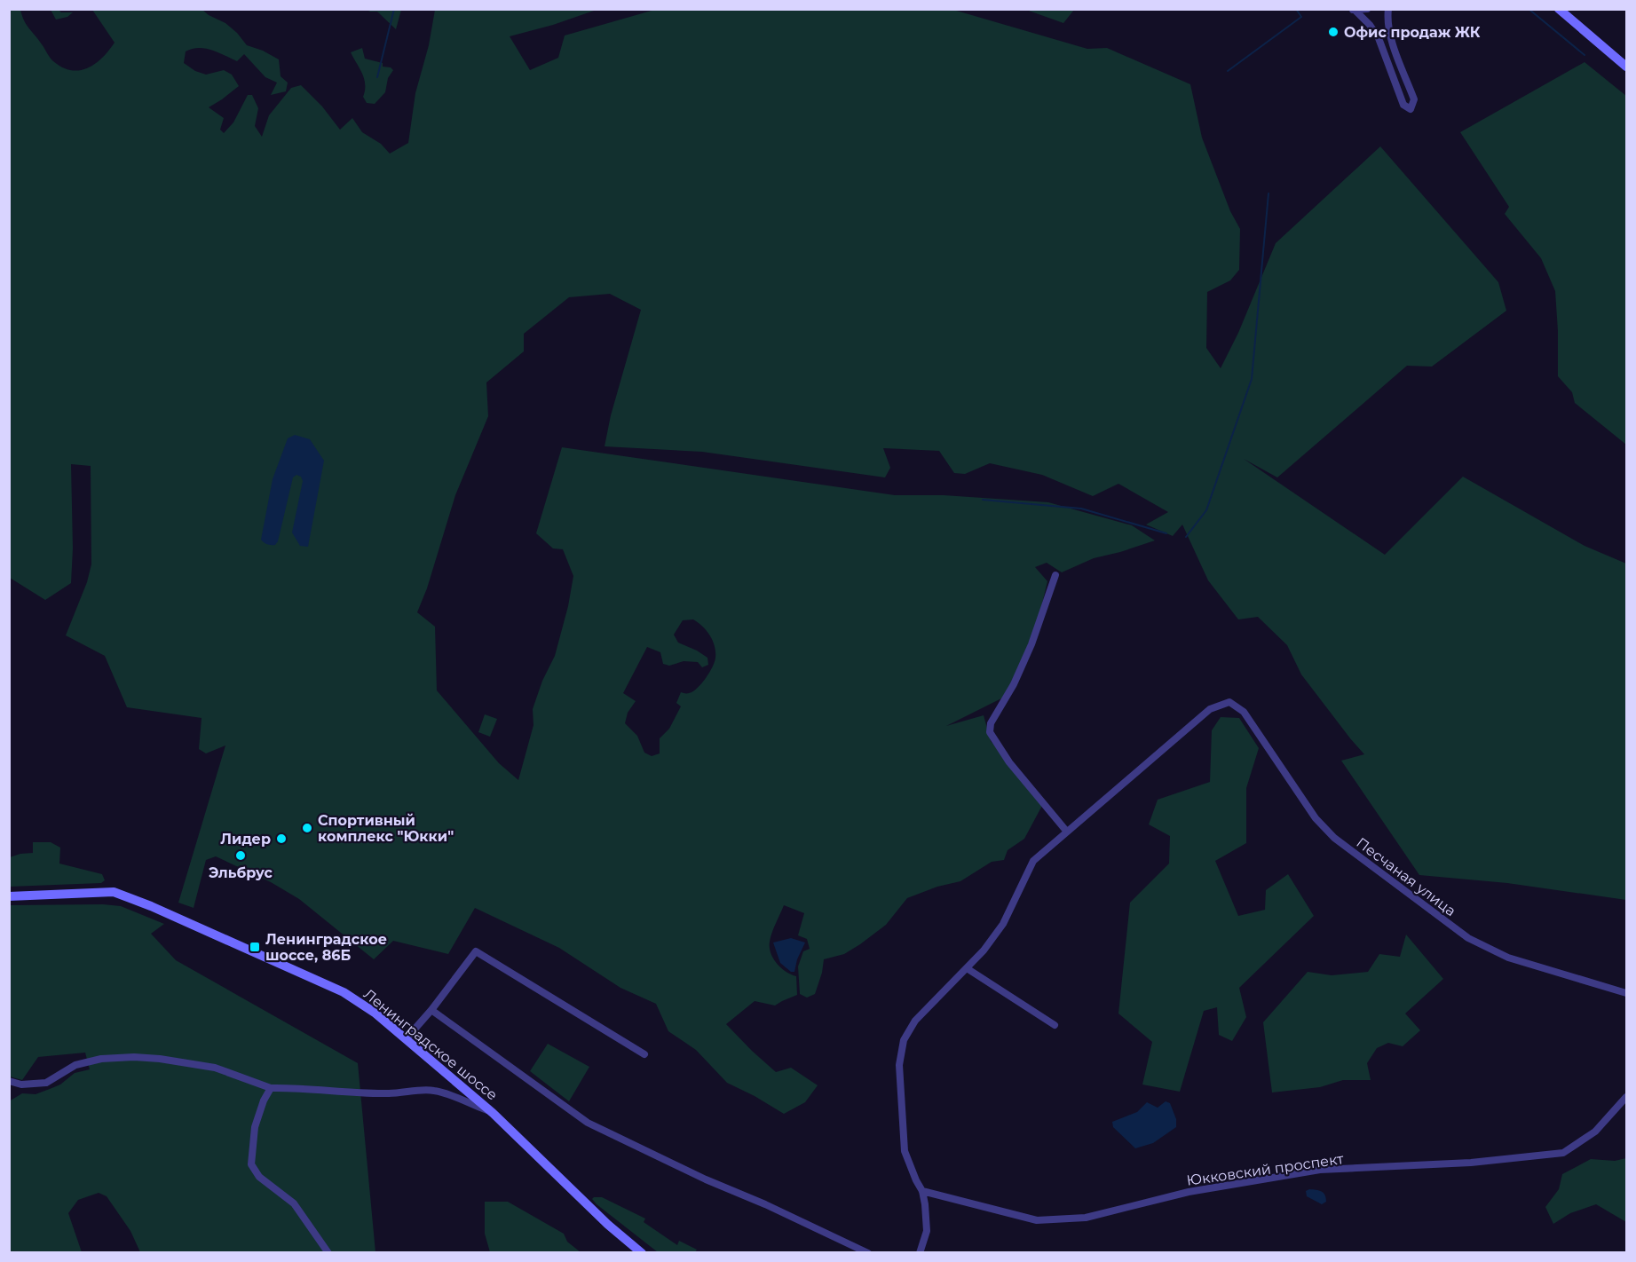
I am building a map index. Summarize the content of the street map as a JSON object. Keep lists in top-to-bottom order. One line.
{"streets":{"main road":["Ленинградское шоссе"],"street":["Песчаная улица","Юкковский проспект"]},"places":{"other":["Офис продаж ЖК","Спортивный комплекс \"Юкки\"","Лидер","Эльбрус"],"transit":["Ленинградское шоссе, 86Б"]}}
